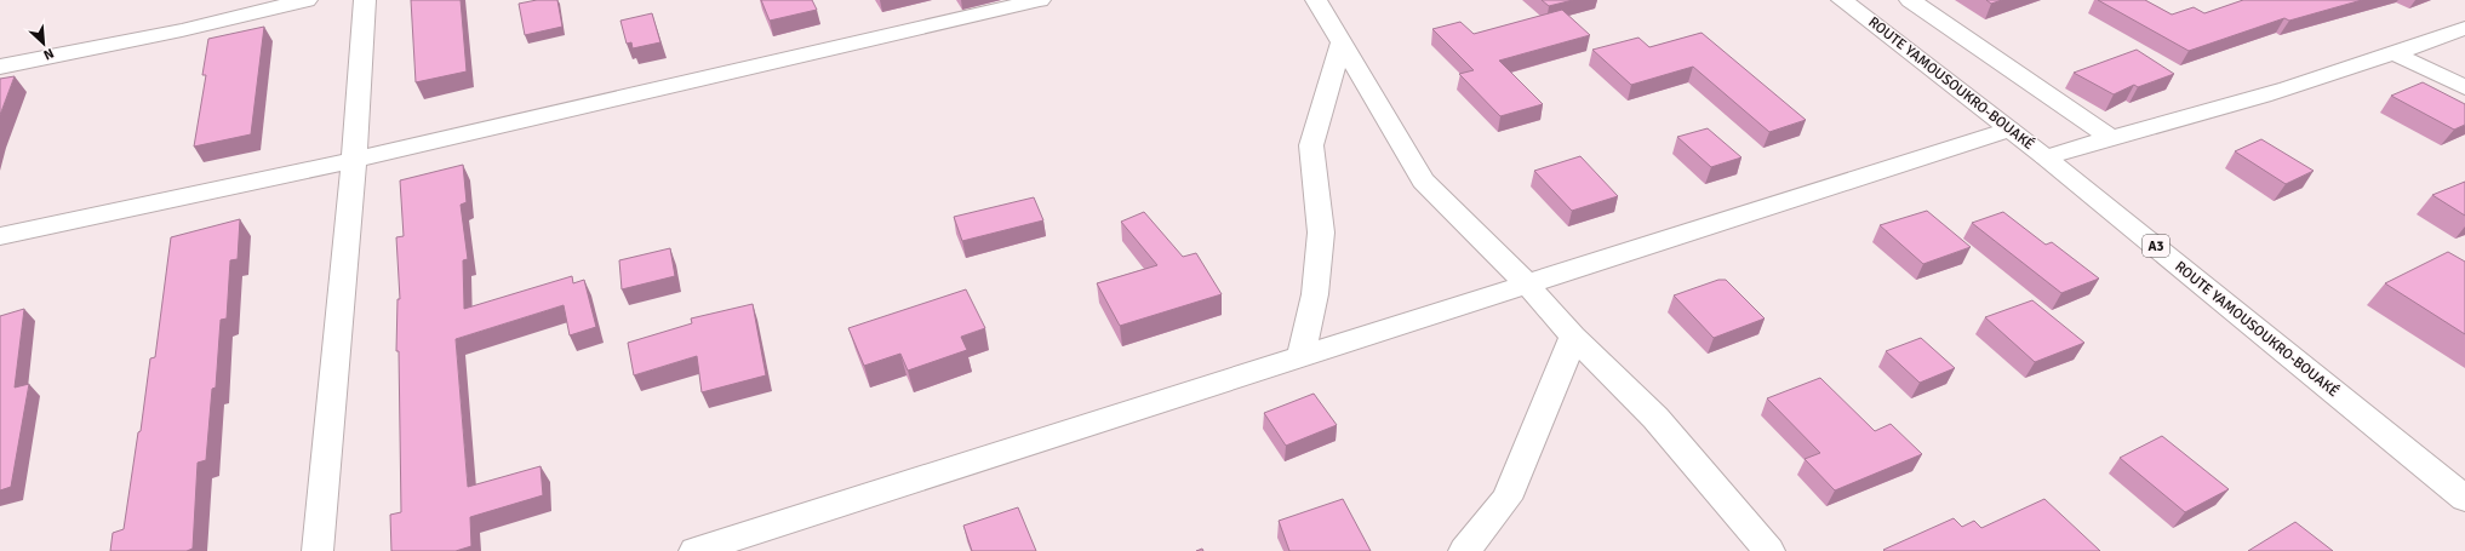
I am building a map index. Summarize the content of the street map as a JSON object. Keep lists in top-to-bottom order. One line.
{"streets":{"street":["ROUTE YAMOUSOUKRO-BOUAKÉ","A3"]},"north":"bottom right"}
